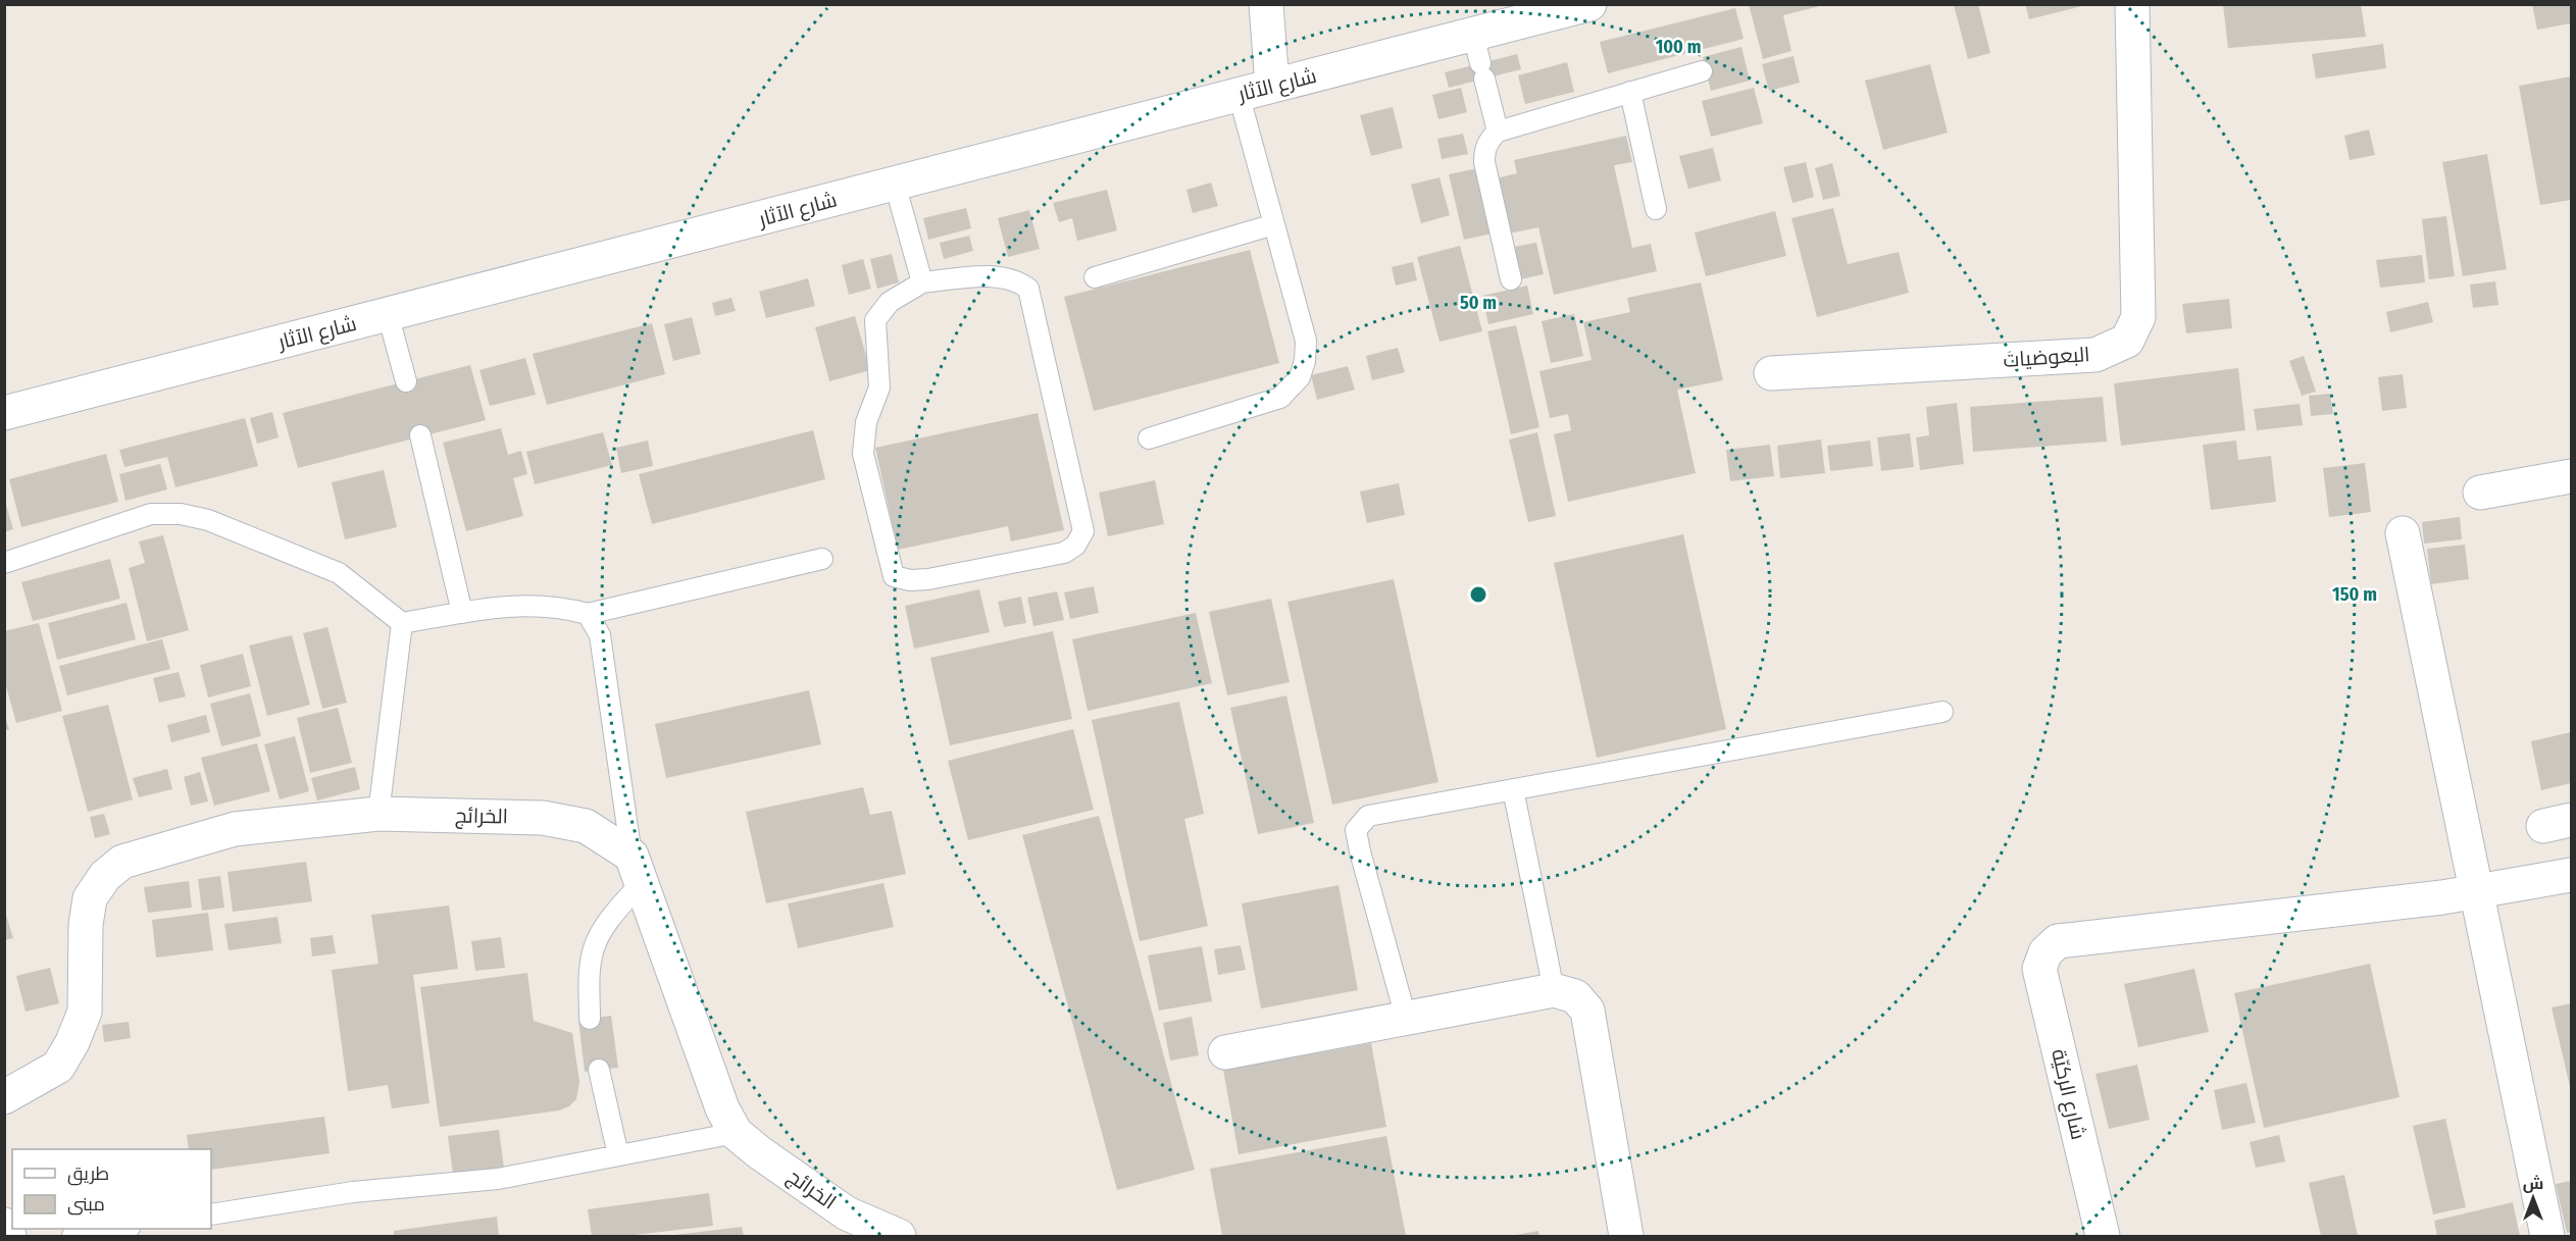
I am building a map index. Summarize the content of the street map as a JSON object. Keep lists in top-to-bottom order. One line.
{"streets":{"street":["شارع الآثار","البعوضيات","الخرائج","شارع الركيّة"]},"legend":["طريق","مبنى"],"north":"top","rings":["100 m","50 m","150 m"]}
